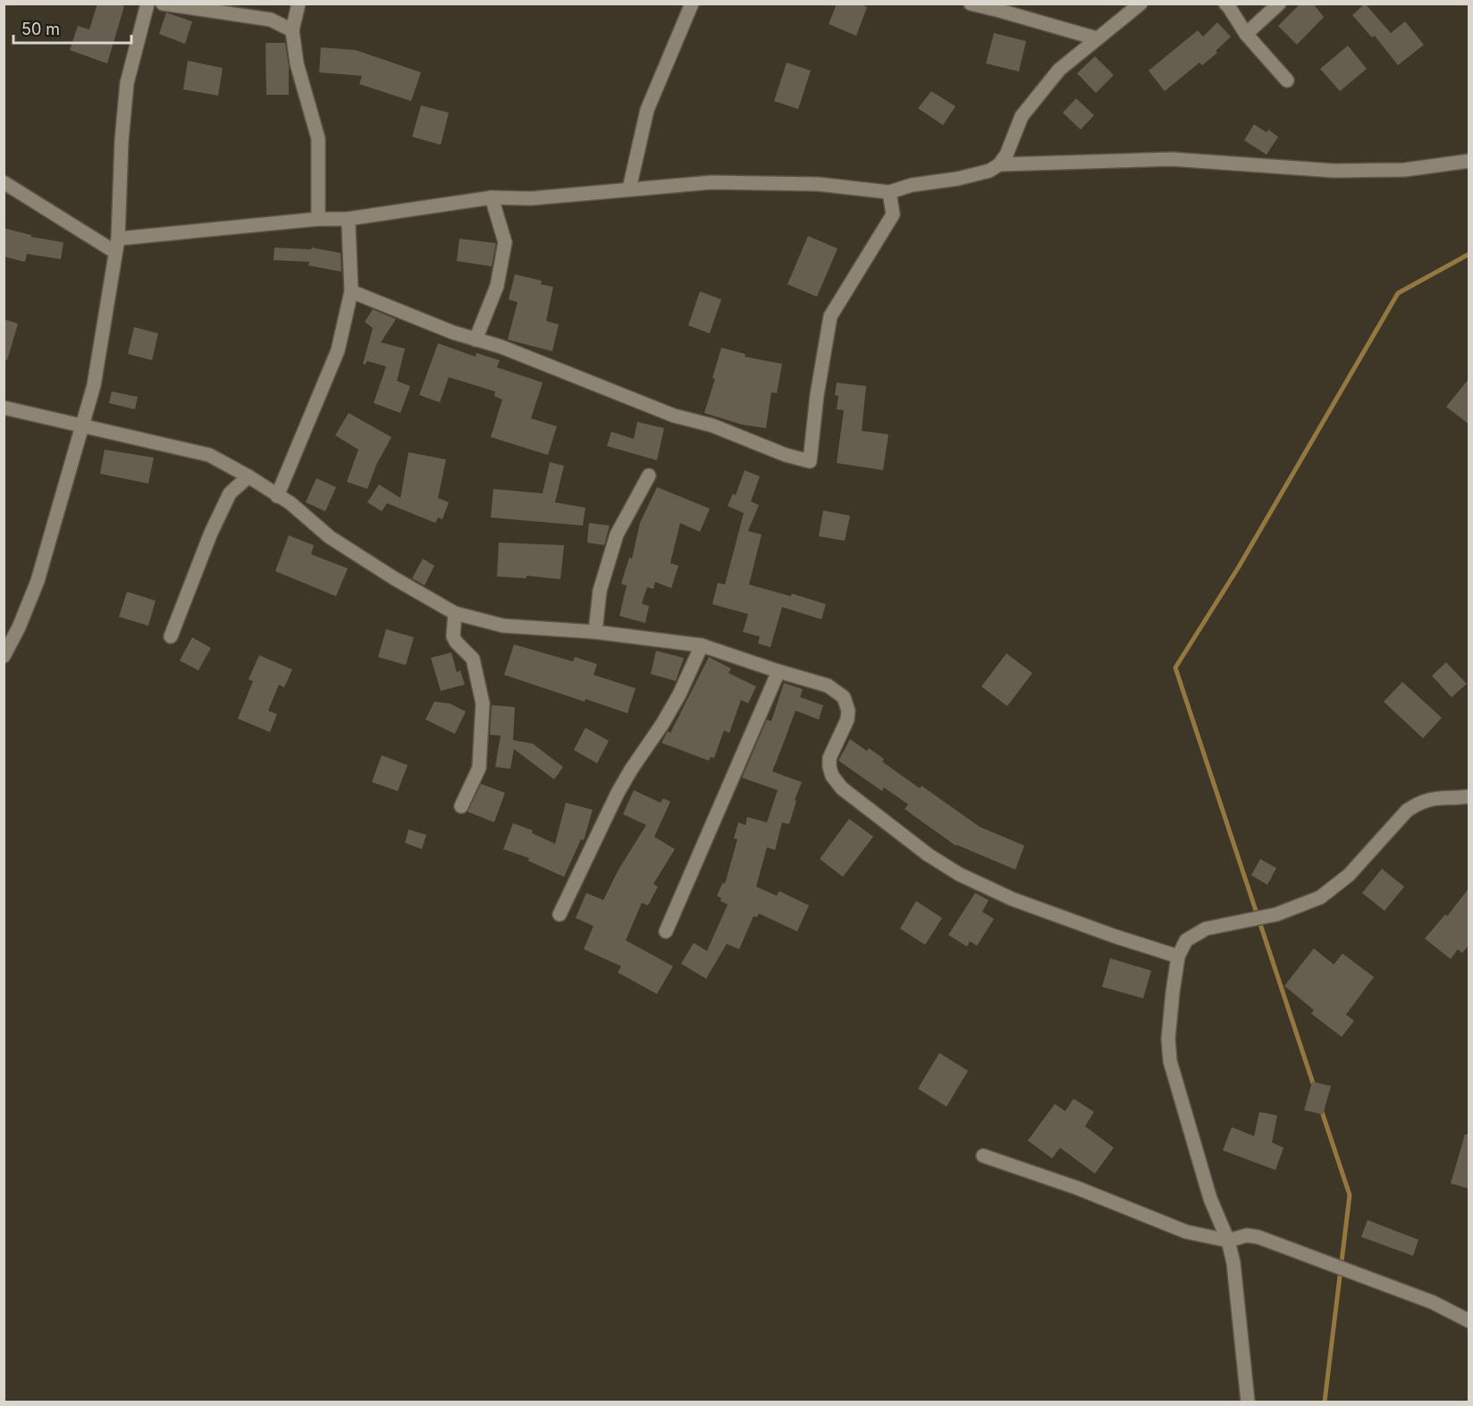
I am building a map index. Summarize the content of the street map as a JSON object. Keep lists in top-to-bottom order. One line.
{"scale_bar":"50 m"}
